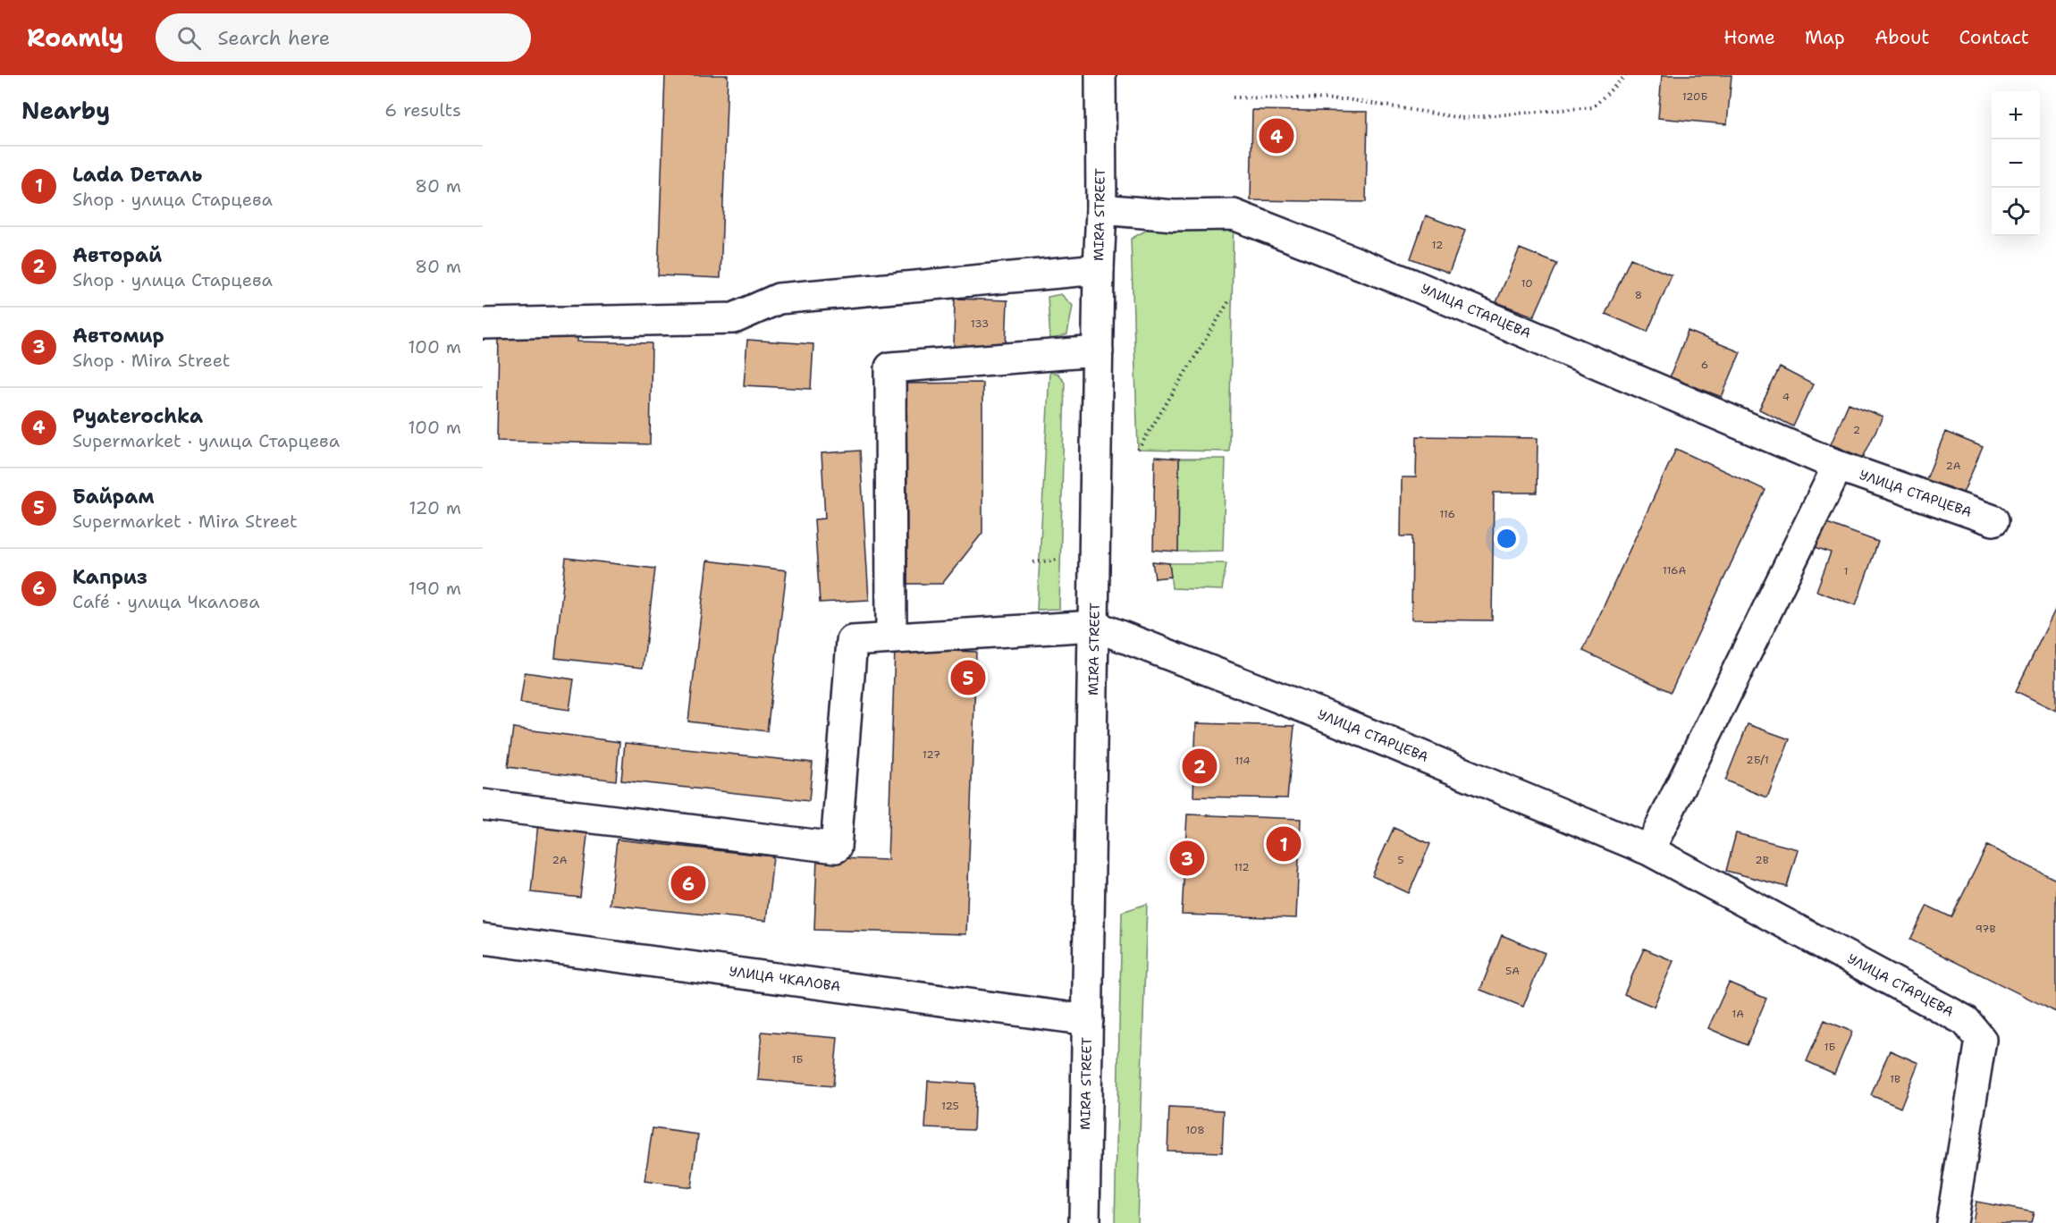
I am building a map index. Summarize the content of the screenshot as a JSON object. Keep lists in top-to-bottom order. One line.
{"streets":{"street":["MIRA STREET","УЛИЦА СТАРЦЕВА","УЛИЦА ЧКАЛОВА"]},"crossings":[["MIRA STREET","УЛИЦА СТАРЦЕВА"],["MIRA STREET","УЛИЦА ЧКАЛОВА"]],"house_numbers":["120Б","12","10","8","133","6","4","2","2А","116","116А","1","127","2Б/1","114","2А","5","2В","112","97В","5А","1А","1Б","1Б","1В","125","108"],"page":{"header":"Roamly","search":"Search here","nav":["Home","Map","About","Contact"],"heading":["Nearby","6 results"],"map_buttons":["+","−"],"pins":["4","5","2","1","3","6"],"list":[{"mark":"1","name":"Lada Dеталь","note":"Shop · улица Старцева","value":"80 m"},{"mark":"2","name":"Авторай","note":"Shop · улица Старцева","value":"80 m"},{"mark":"3","name":"Автомир","note":"Shop · Mira Street","value":"100 m"},{"mark":"4","name":"Pyaterochka","note":"Supermarket · улица Старцева","value":"100 m"},{"mark":"5","name":"Байрам","note":"Supermarket · Mira Street","value":"120 m"},{"mark":"6","name":"Каприз","note":"Café · улица Чкалова","value":"190 m"}]}}
